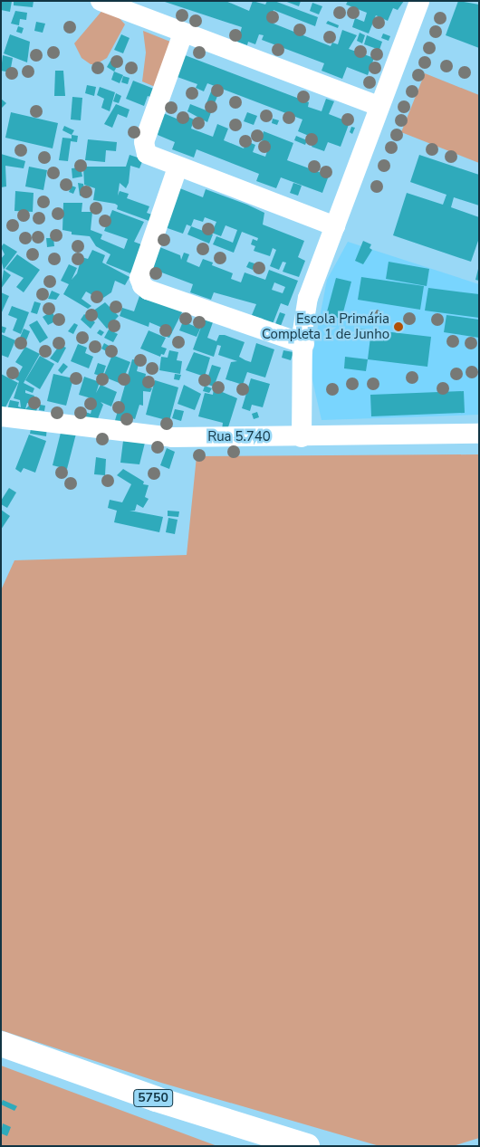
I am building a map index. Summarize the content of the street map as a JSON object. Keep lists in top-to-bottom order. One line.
{"streets":{"main road":["5750"],"street":["Rua 5.740"]},"places":["Escola Primária Completa 1 de Junho"]}
